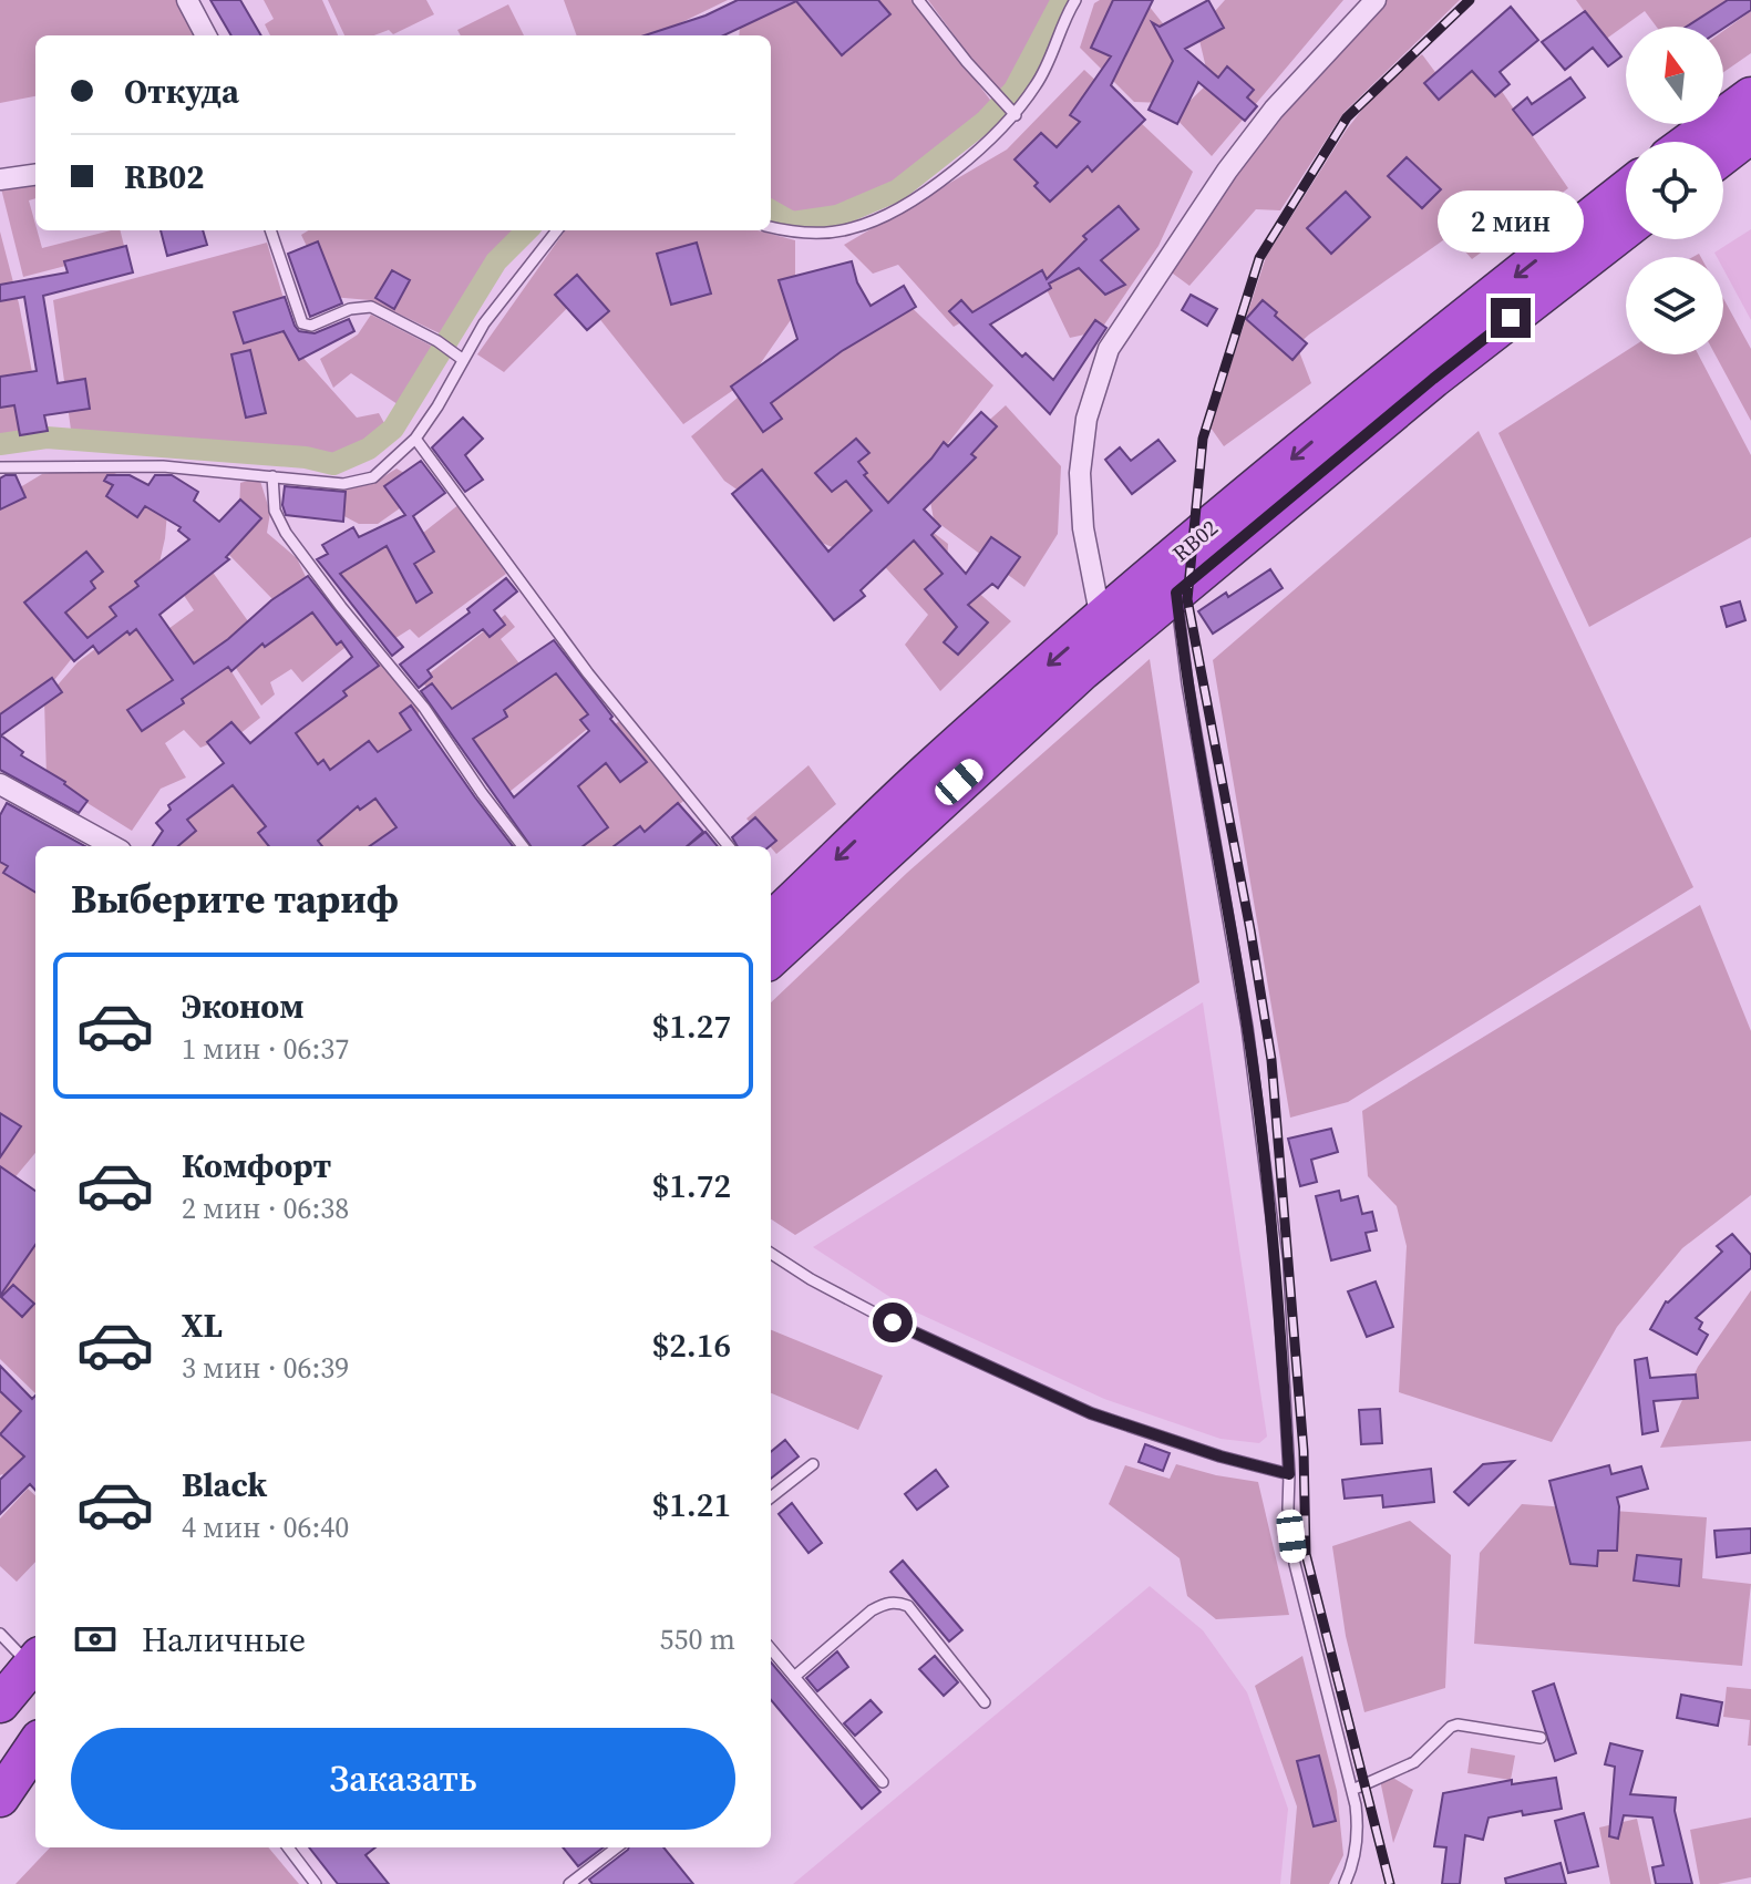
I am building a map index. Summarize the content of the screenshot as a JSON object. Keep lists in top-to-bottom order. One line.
{"streets":{"highway":["RB02"]},"north":"top","page":{"banner":["Откуда","RB02"],"bubble":"2 мин","heading":"Выберите тариф","list":[{"name":"Эконом","note":"1 мин · 06:37","value":"$1.27"},{"name":"Комфорт","note":"2 мин · 06:38","value":"$1.72"},{"name":"XL","note":"3 мин · 06:39","value":"$2.16"},{"name":"Black","note":"4 мин · 06:40","value":"$1.21"}],"pay":["Наличные","550 m"],"buttons":"Заказать"}}
